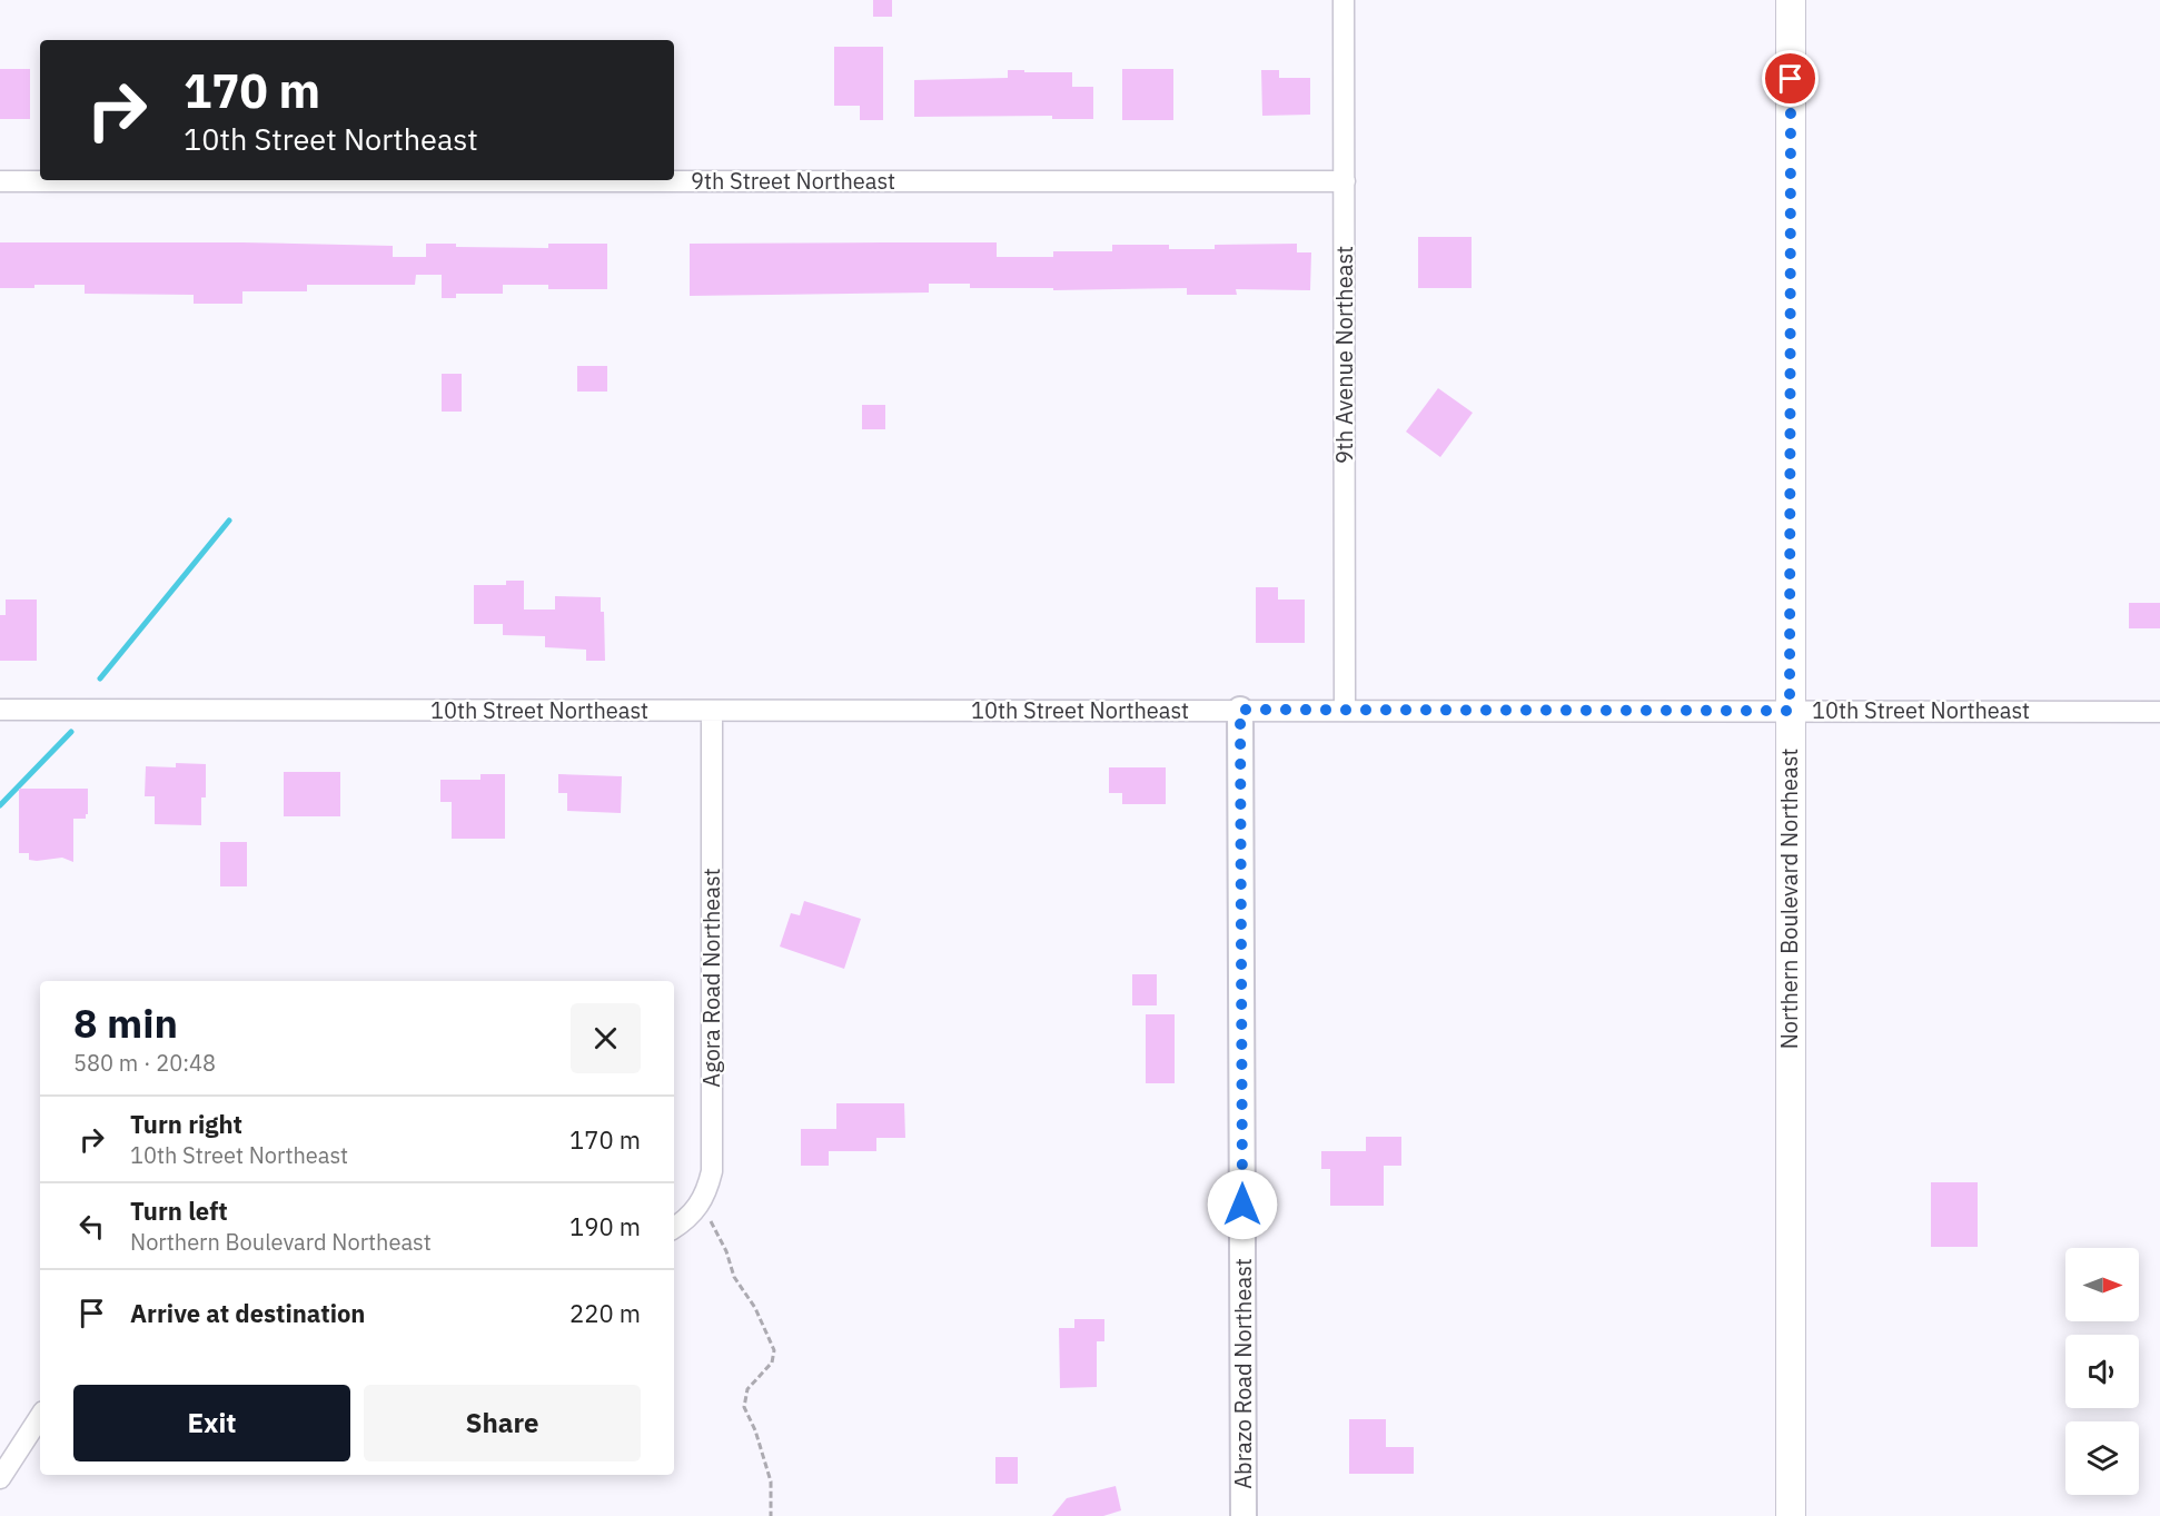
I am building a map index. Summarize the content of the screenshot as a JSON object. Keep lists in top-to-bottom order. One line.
{"streets":{"main road":["Northern Boulevard Northeast"],"street":["9th Street Northeast","9th Avenue Northeast","10th Street Northeast","Agora Road Northeast","Abrazo Road Northeast"]},"crossings":[["9th Street Northeast","9th Avenue Northeast"],["9th Avenue Northeast","10th Street Northeast"],["10th Street Northeast","Northern Boulevard Northeast"],["10th Street Northeast","Agora Road Northeast"],["10th Street Northeast","Abrazo Road Northeast"]],"north":"right","page":{"turn":["170 m","10th Street Northeast"],"heading":["8 min","580 m · 20:48"],"list":[{"name":"Turn right","note":"10th Street Northeast","value":"170 m"},{"name":"Turn left","note":"Northern Boulevard Northeast","value":"190 m"},{"name":"Arrive at destination","value":"220 m"}],"buttons":["Exit","Share"]}}
